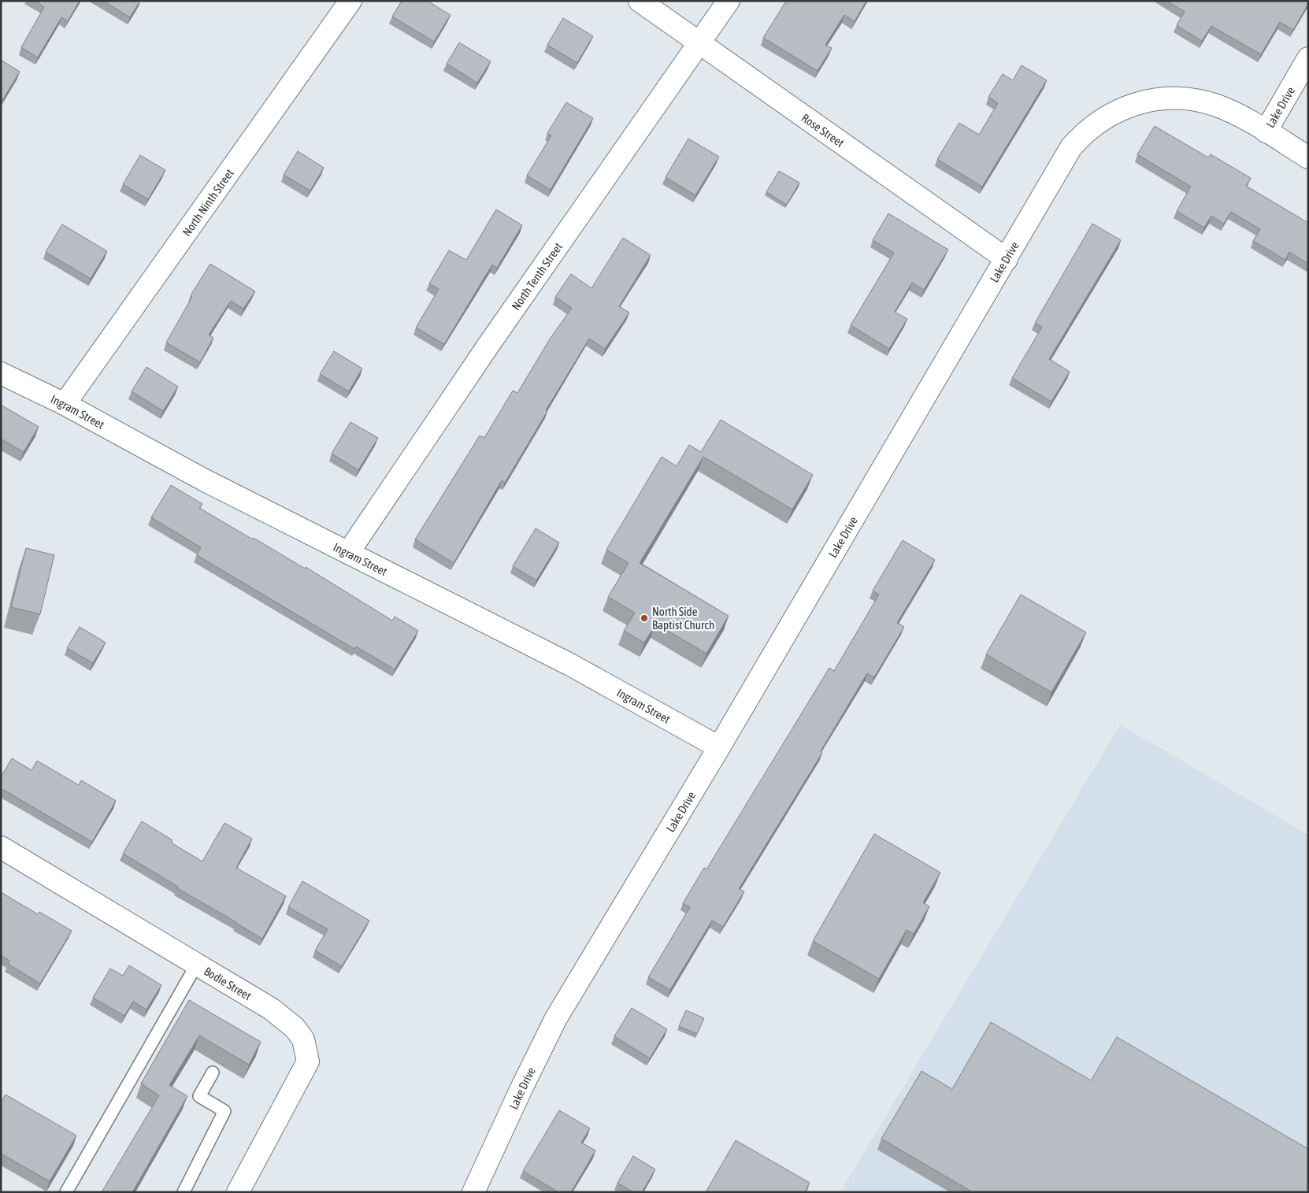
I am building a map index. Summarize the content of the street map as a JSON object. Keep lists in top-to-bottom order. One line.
{"streets":{"street":["Lake Drive","Rose Street","North Ninth Street","North Tenth Street","Ingram Street","Bodie Street"]},"crossings":[["Lake Drive","Rose Street"],["Lake Drive","Ingram Street"],["Rose Street","North Tenth Street"],["North Ninth Street","Ingram Street"],["North Tenth Street","Ingram Street"]],"places":["North Side Baptist Church"]}
